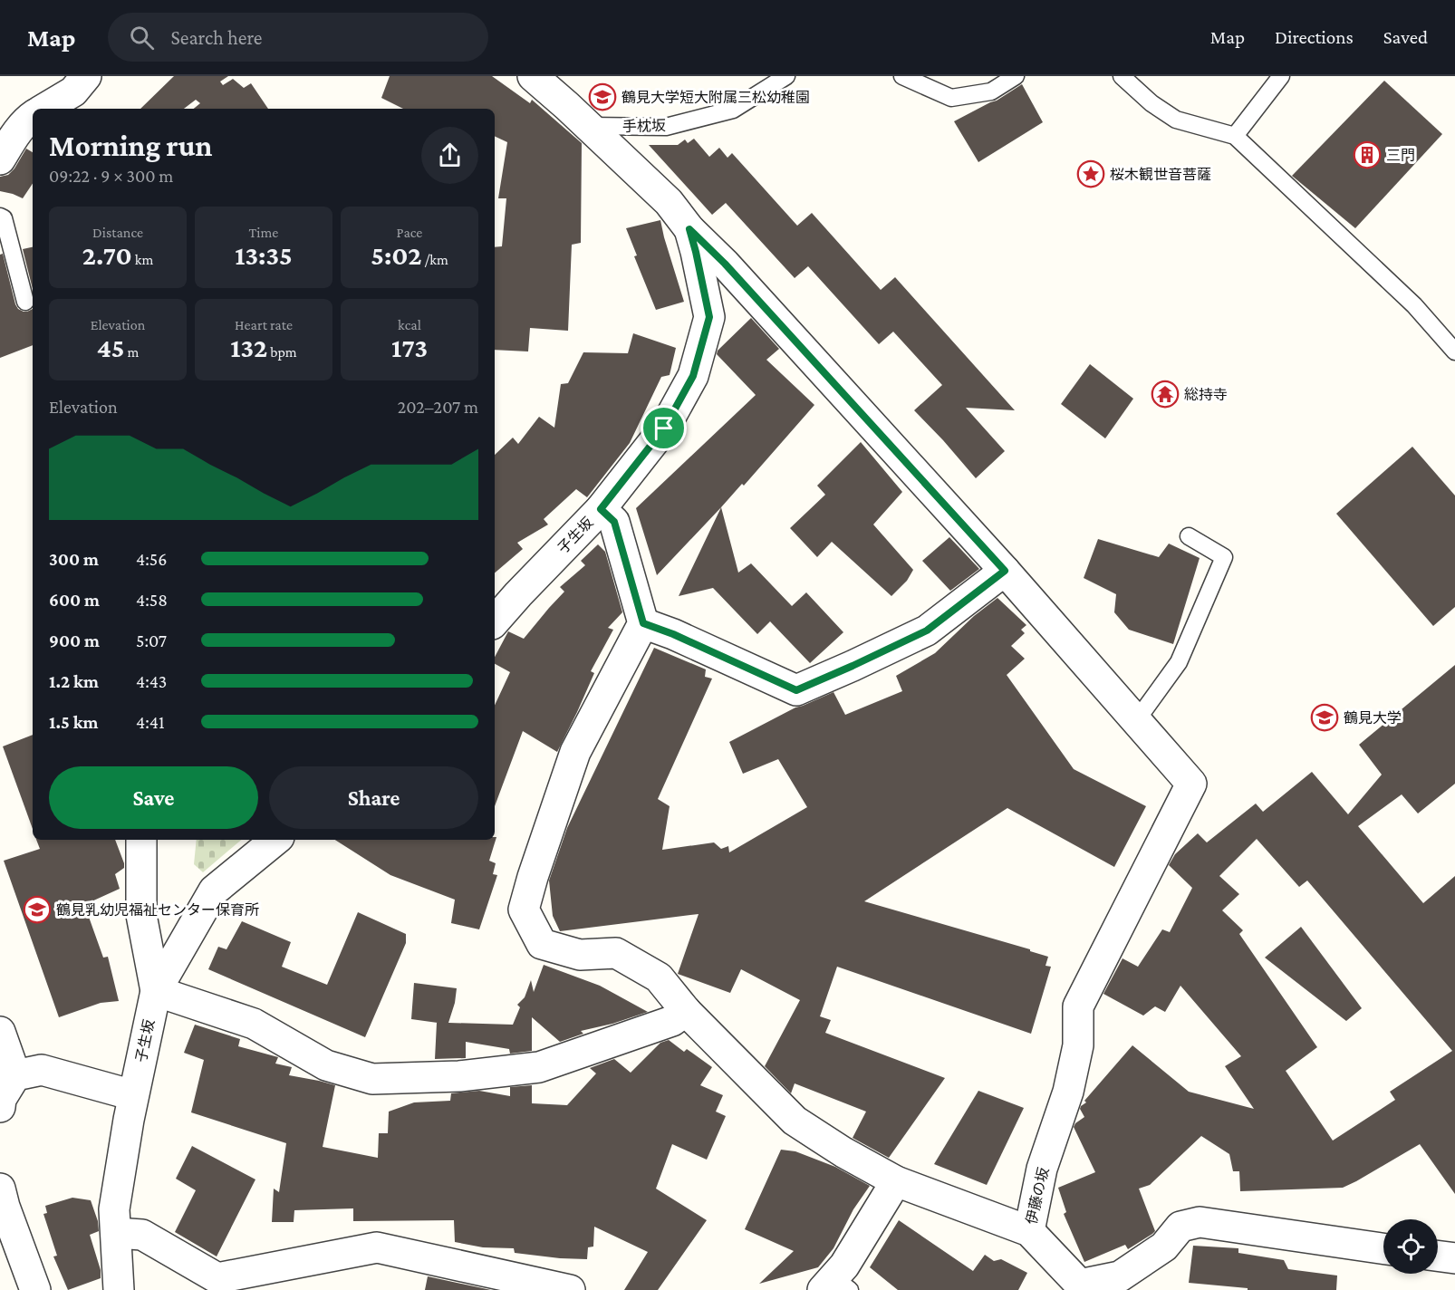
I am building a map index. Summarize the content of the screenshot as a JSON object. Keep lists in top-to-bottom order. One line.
{"streets":{"street":["子生坂","伊藤の坂"],"lane":["手枕坂"]},"places":{"school or university":["鶴見大学短大附属三松幼稚園","鶴見大学","鶴見乳幼児福祉センター保育所"],"building":["三門"],"place":["桜木観世音菩薩"],"temple":["総持寺"]},"page":{"header":"Map","search":"Search here","nav":["Map","Directions","Saved"],"heading":["Morning run","09:22 · 9 × 300 m"],"stats":[["Distance","2.70 km"],["Time","13:35"],["Pace","5:02 /km"],["Elevation","45 m"],["Heart rate","132 bpm"],["kcal","173"]],"chart":["Elevation","202–207 m"],"list":[{"name":"300 m","note":"4:56"},{"name":"600 m","note":"4:58"},{"name":"900 m","note":"5:07"},{"name":"1.2 km","note":"4:43"},{"name":"1.5 km","note":"4:41"}],"buttons":["Save","Share"]}}
